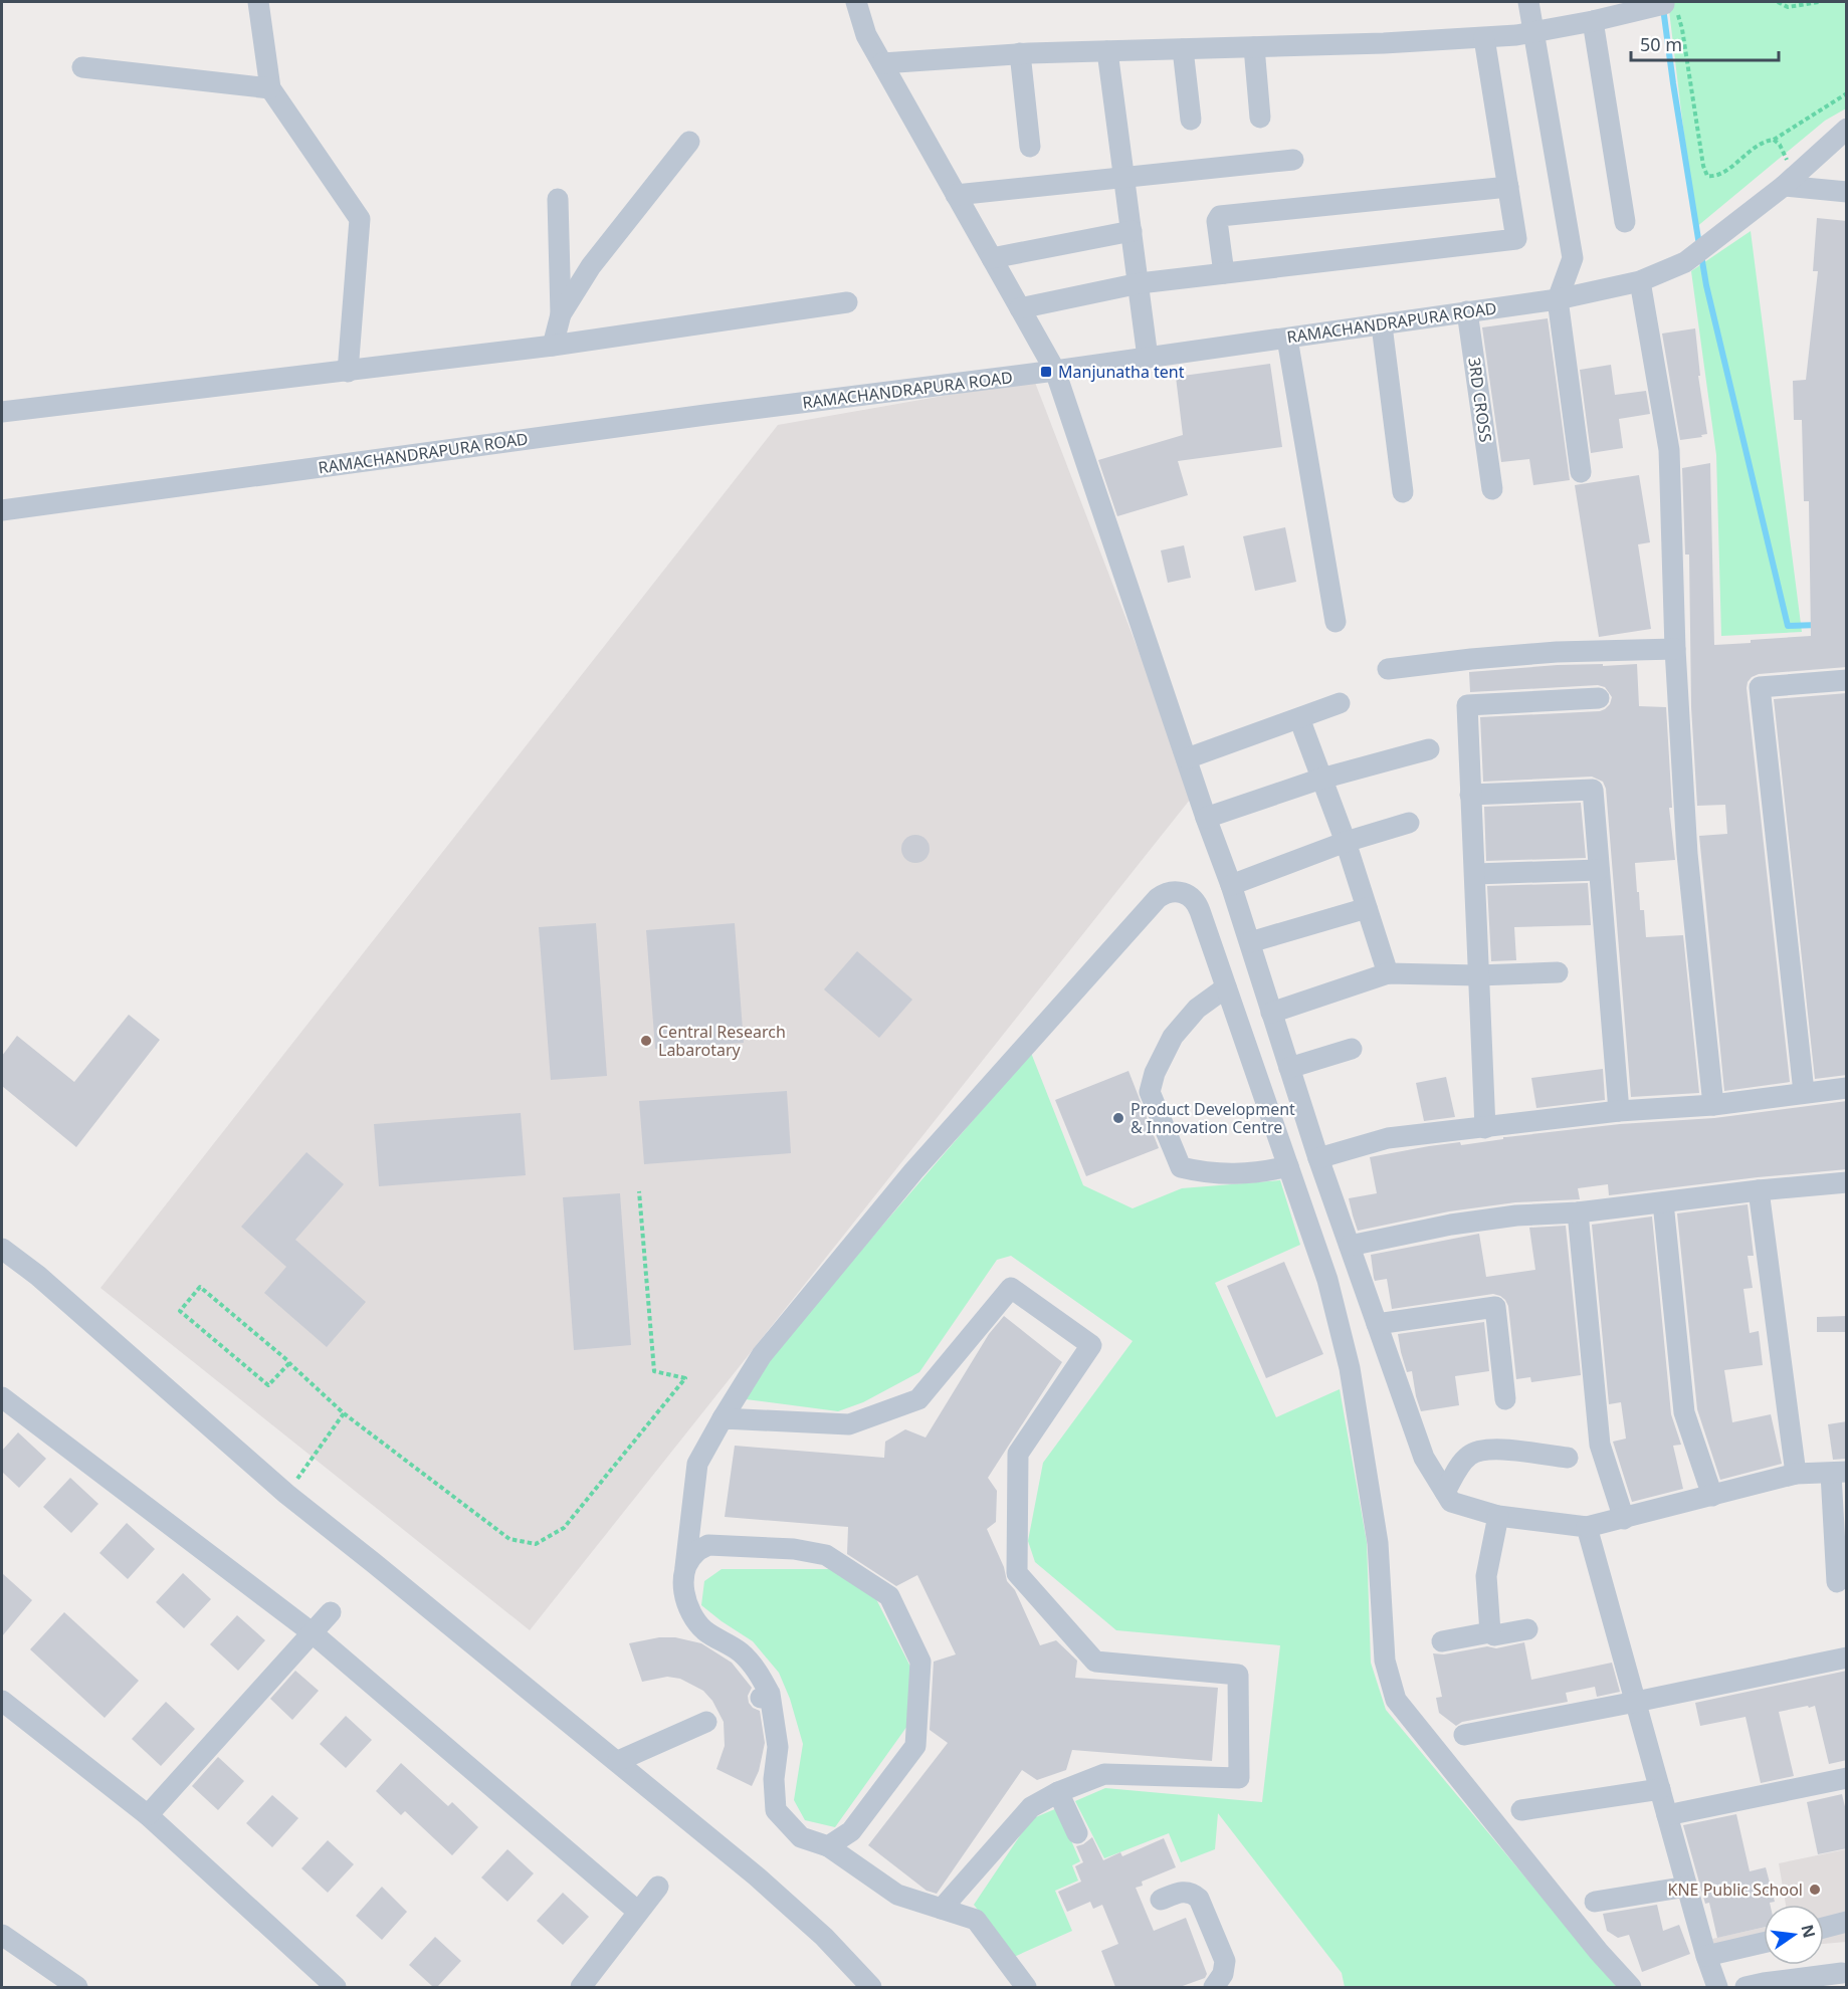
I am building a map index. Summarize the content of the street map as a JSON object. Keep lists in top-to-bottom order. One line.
{"streets":{"street":["RAMACHANDRAPURA ROAD","3RD CROSS"]},"crossings":[["RAMACHANDRAPURA ROAD","3RD CROSS"]],"places":{"transit":["Manjunatha tent"],"other":["Central Research Labarotary","Product Development & Innovation Centre","KNE Public School"]},"scale_bar":"50 m","north":"right"}
